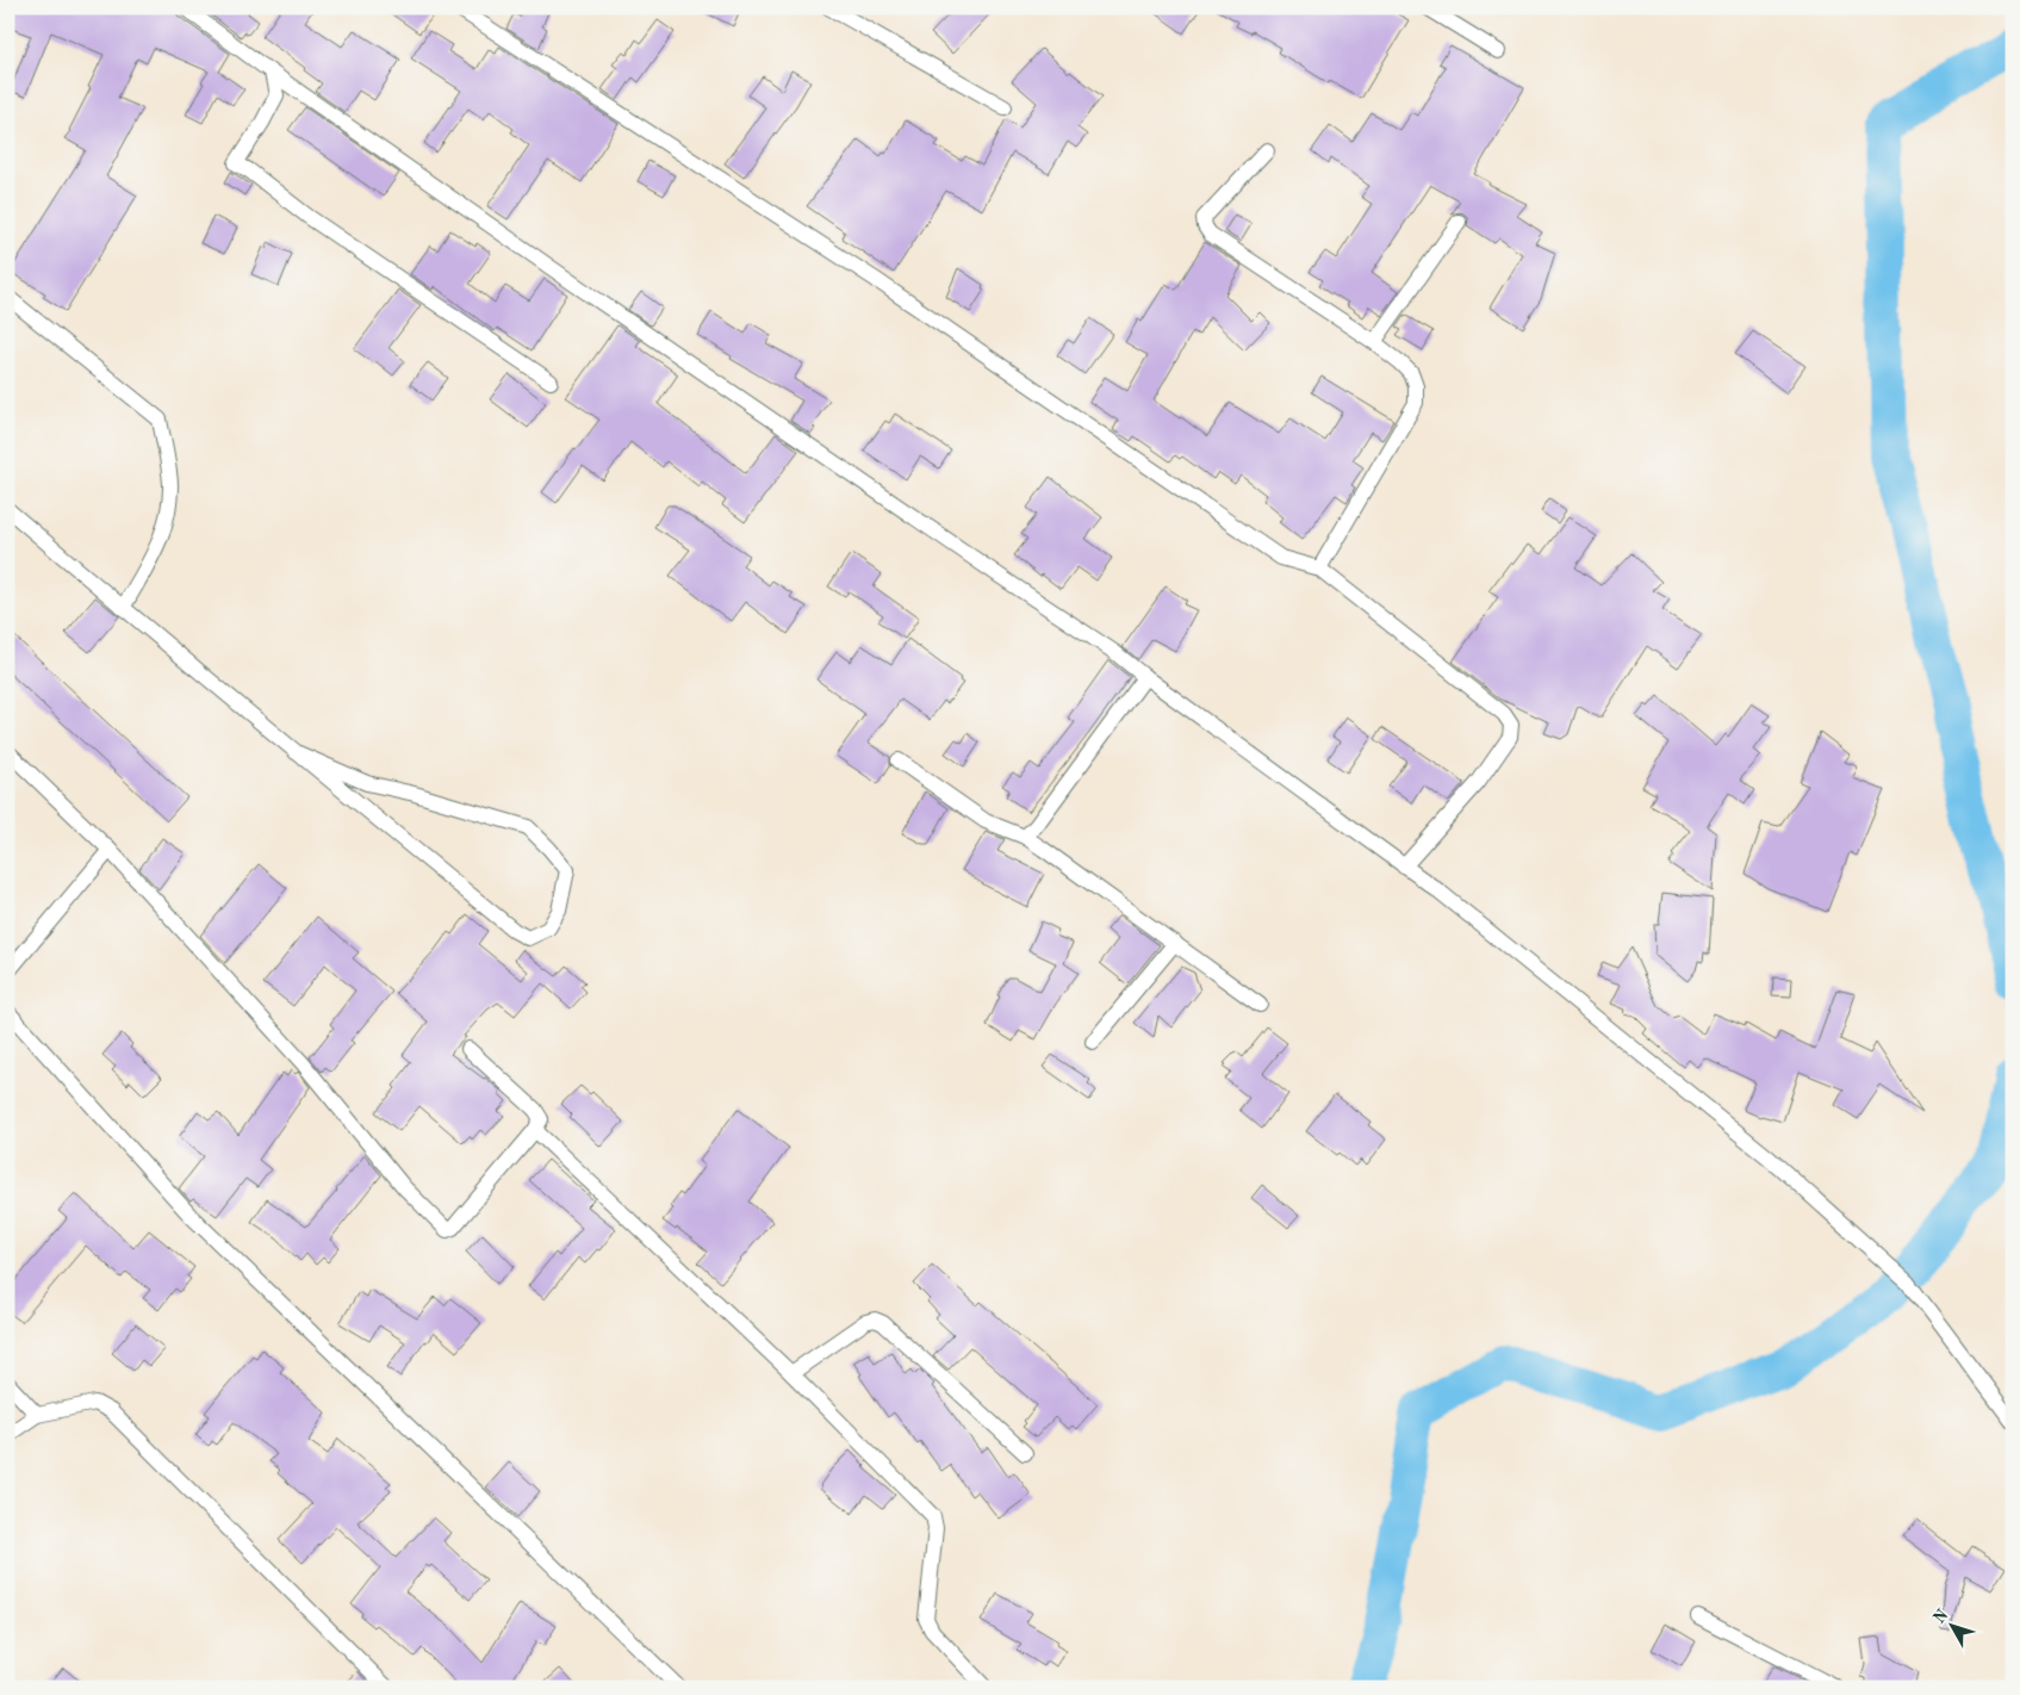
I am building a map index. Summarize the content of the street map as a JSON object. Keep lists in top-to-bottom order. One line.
{"north":"top left"}
